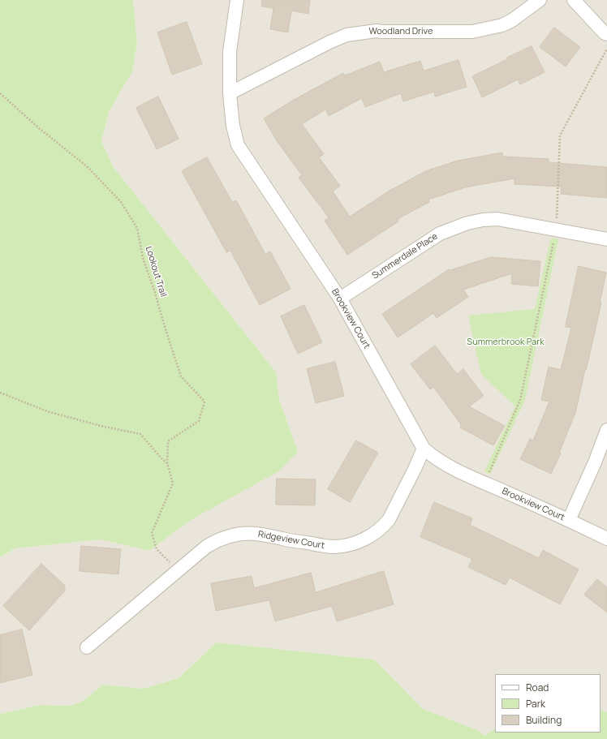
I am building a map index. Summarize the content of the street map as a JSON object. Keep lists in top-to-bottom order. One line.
{"streets":{"street":["Woodland Drive","Summerdale Place","Brookview Court","Ridgeview Court"],"path":["Lookout Trail"]},"crossings":[["Woodland Drive","Brookview Court"],["Summerdale Place","Brookview Court"],["Brookview Court","Ridgeview Court"]],"parks":["Summerbrook Park"],"legend":["Road","Park","Building"]}
